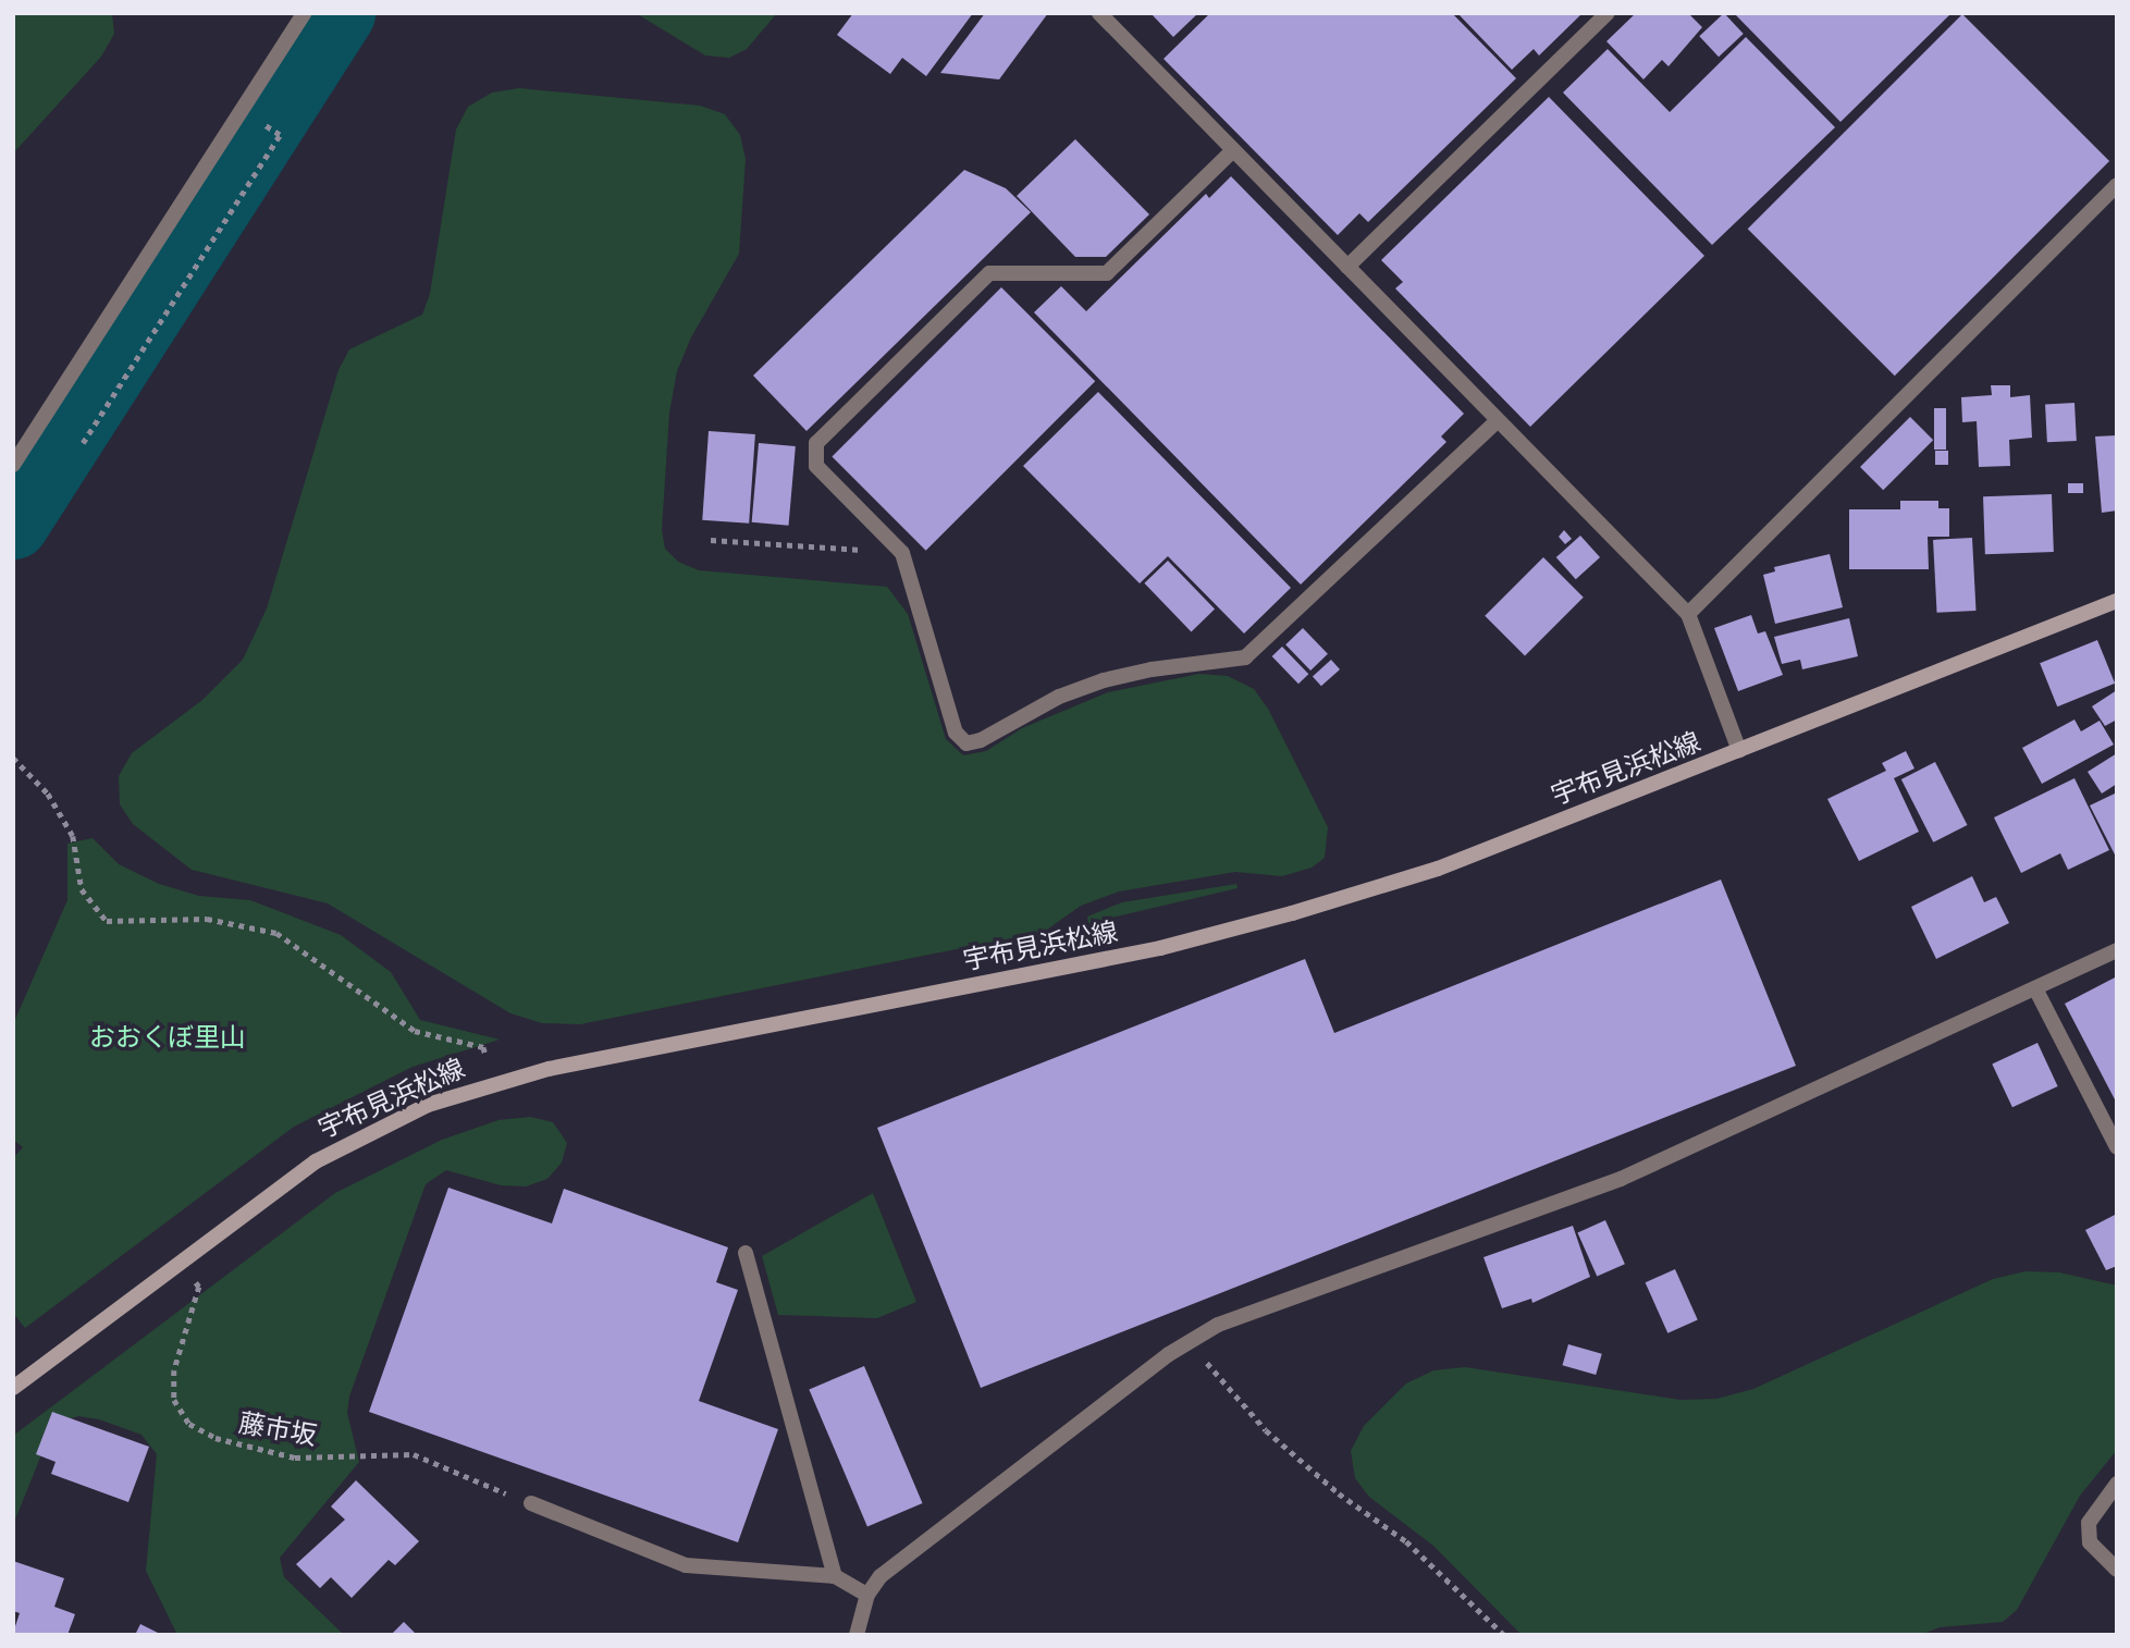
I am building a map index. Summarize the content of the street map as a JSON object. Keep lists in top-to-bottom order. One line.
{"streets":{"main road":["宇布見浜松線"],"path":["藤市坂"]},"crossings":[["宇布見浜松線","藤市坂"]],"parks":["おおくぼ里山"]}
